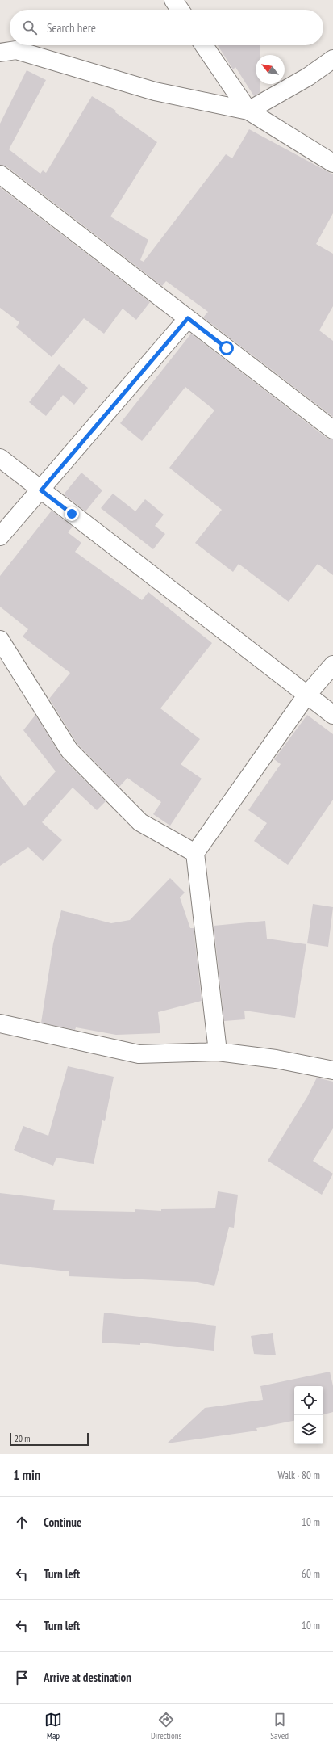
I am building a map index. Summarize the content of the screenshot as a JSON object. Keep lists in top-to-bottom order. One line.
{"scale_bar":"20 m","north":"top left","page":{"search":"Search here","scale":"20 m","heading":["1 min","Walk · 80 m"],"list":[["Continue","10 m"],["Turn left","60 m"],["Turn left","10 m"],"Arrive at destination"],"nav":["Map","Directions","Saved"]}}
